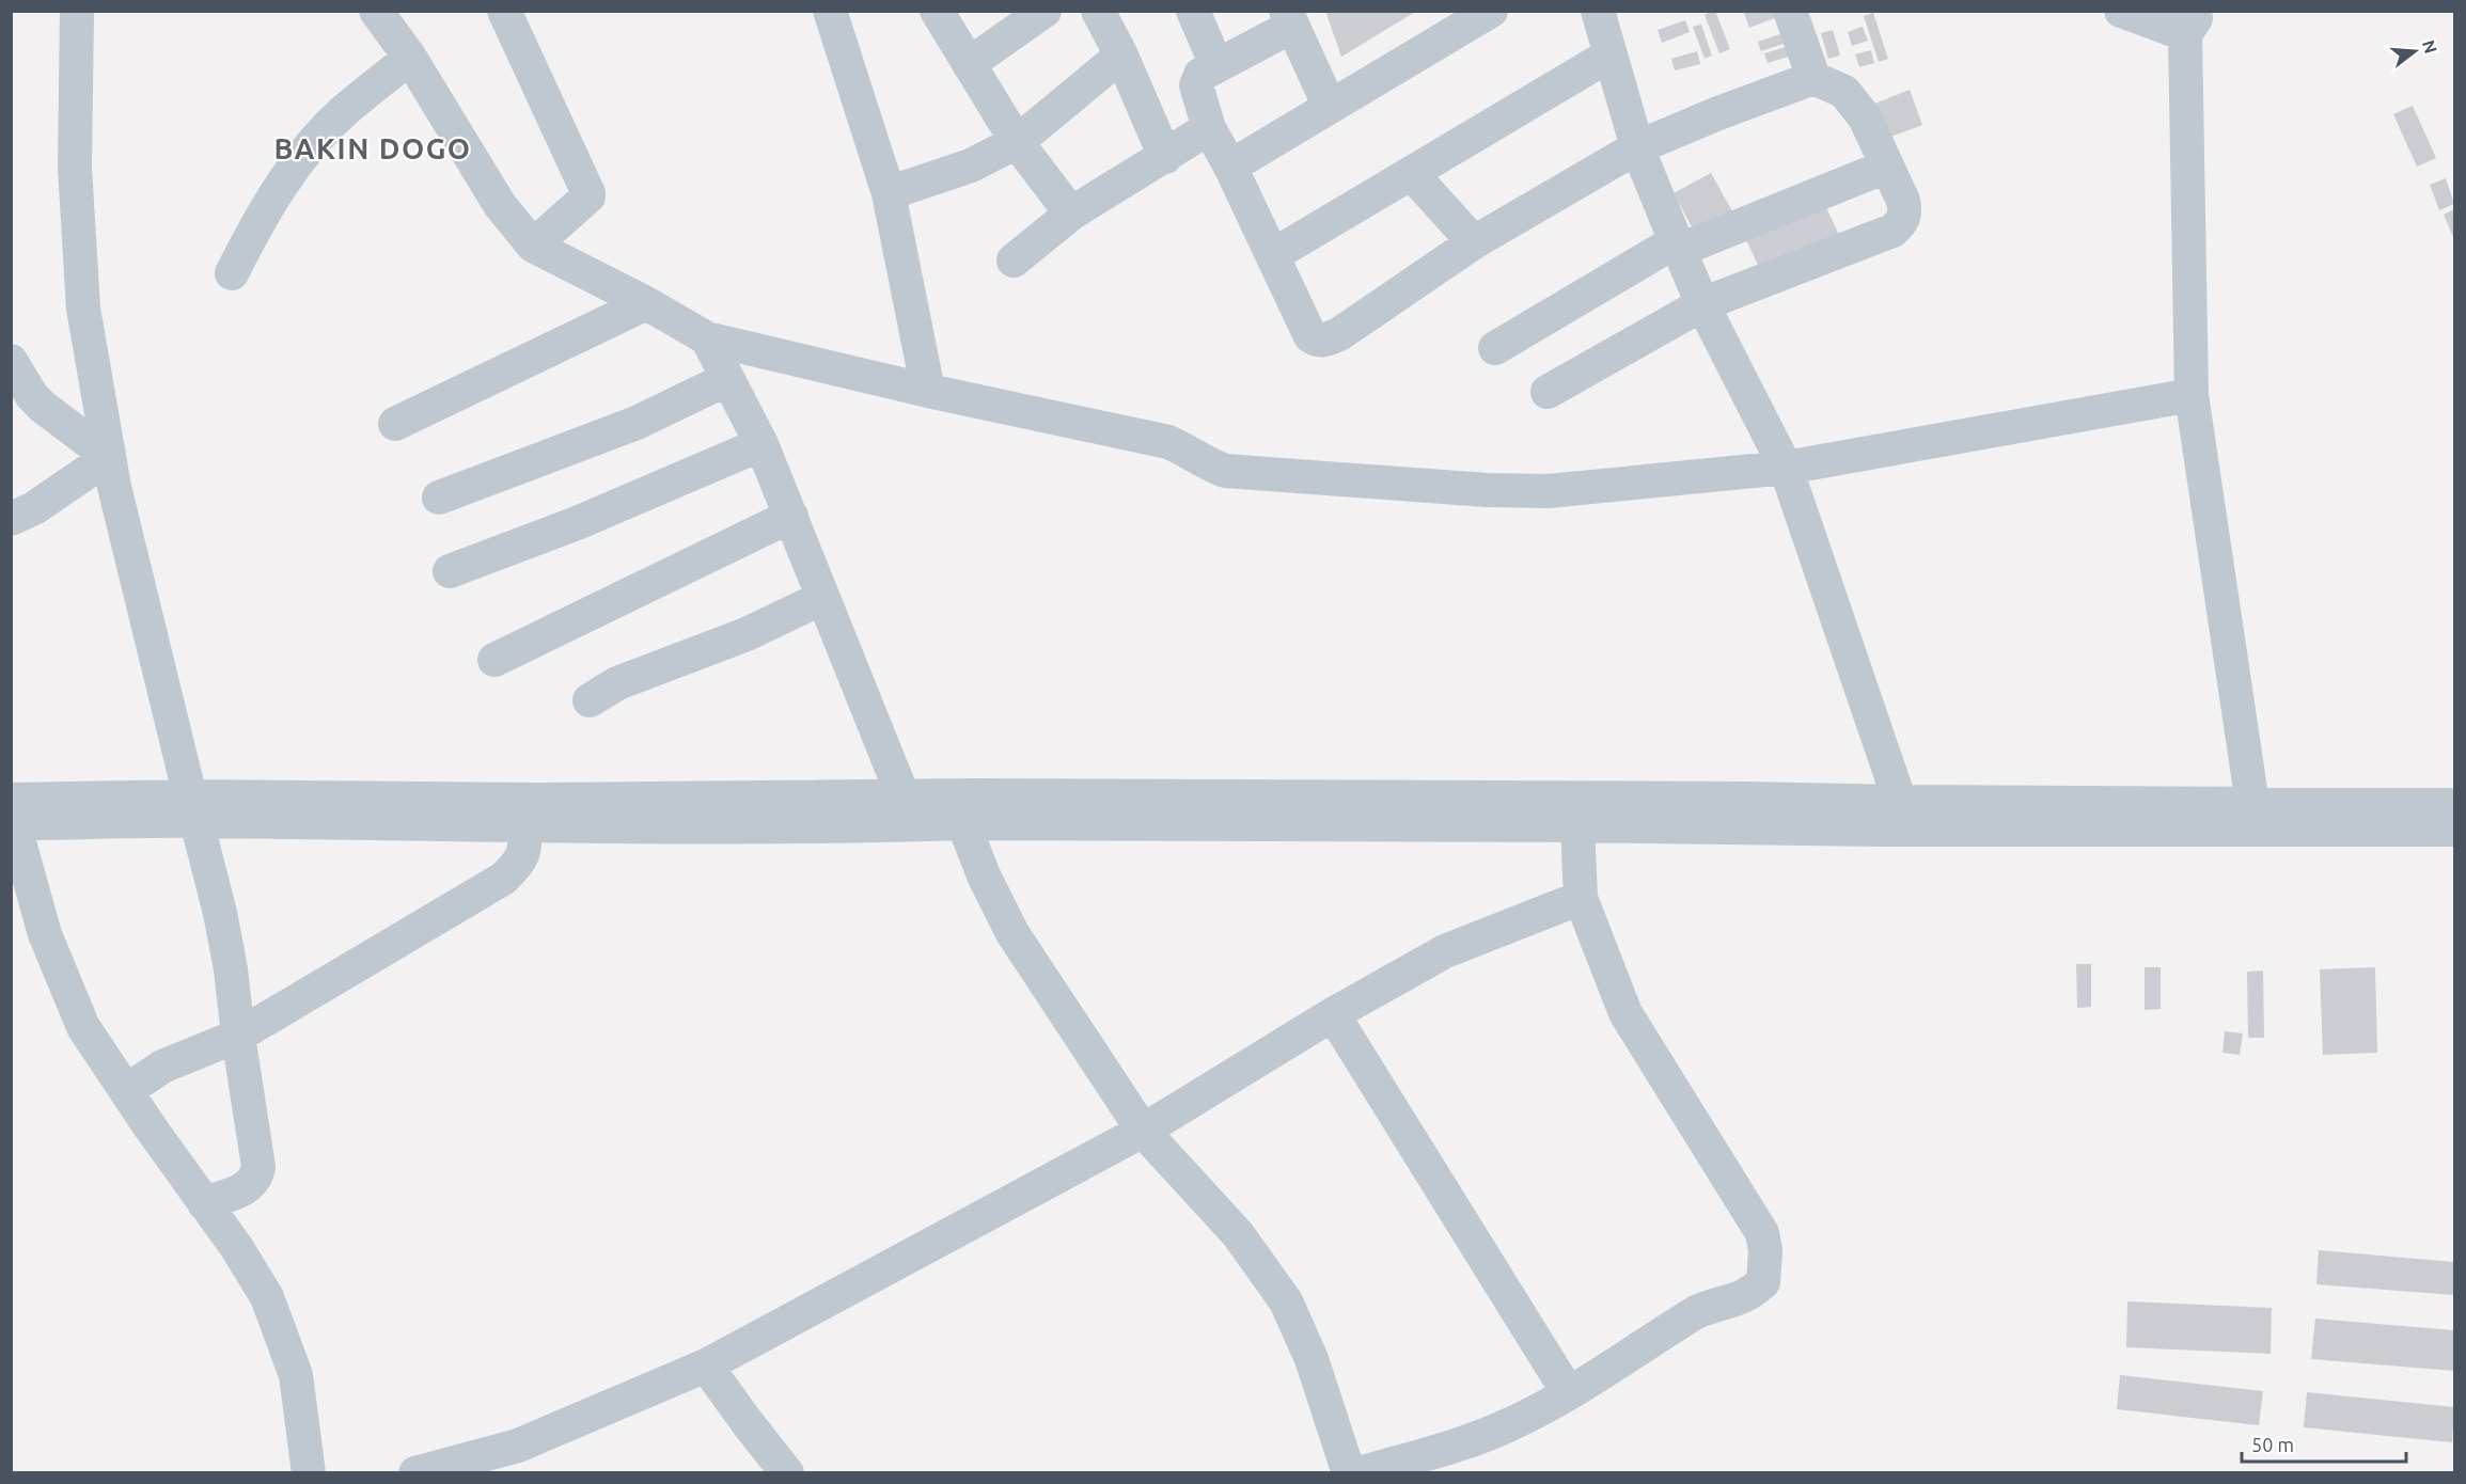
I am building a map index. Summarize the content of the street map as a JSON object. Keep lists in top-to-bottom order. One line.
{"districts":["BAKIN DOGO"],"scale_bar":"50 m","north":"right"}
